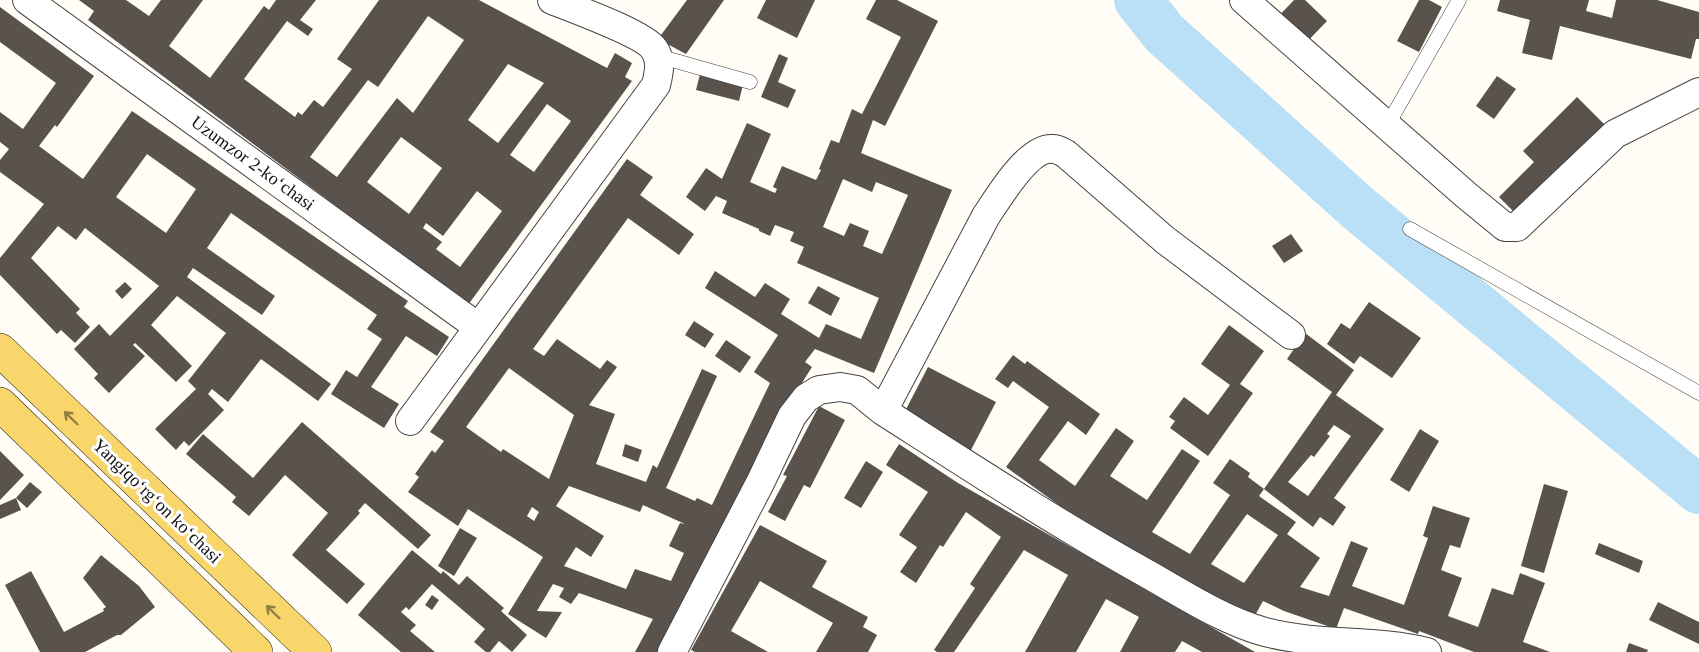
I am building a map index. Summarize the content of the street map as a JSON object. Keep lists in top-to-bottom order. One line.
{"streets":{"main road":["Yangiqoʻrgʻon koʻchasi"],"street":["Uzumzor 2-koʻchasi"]}}
